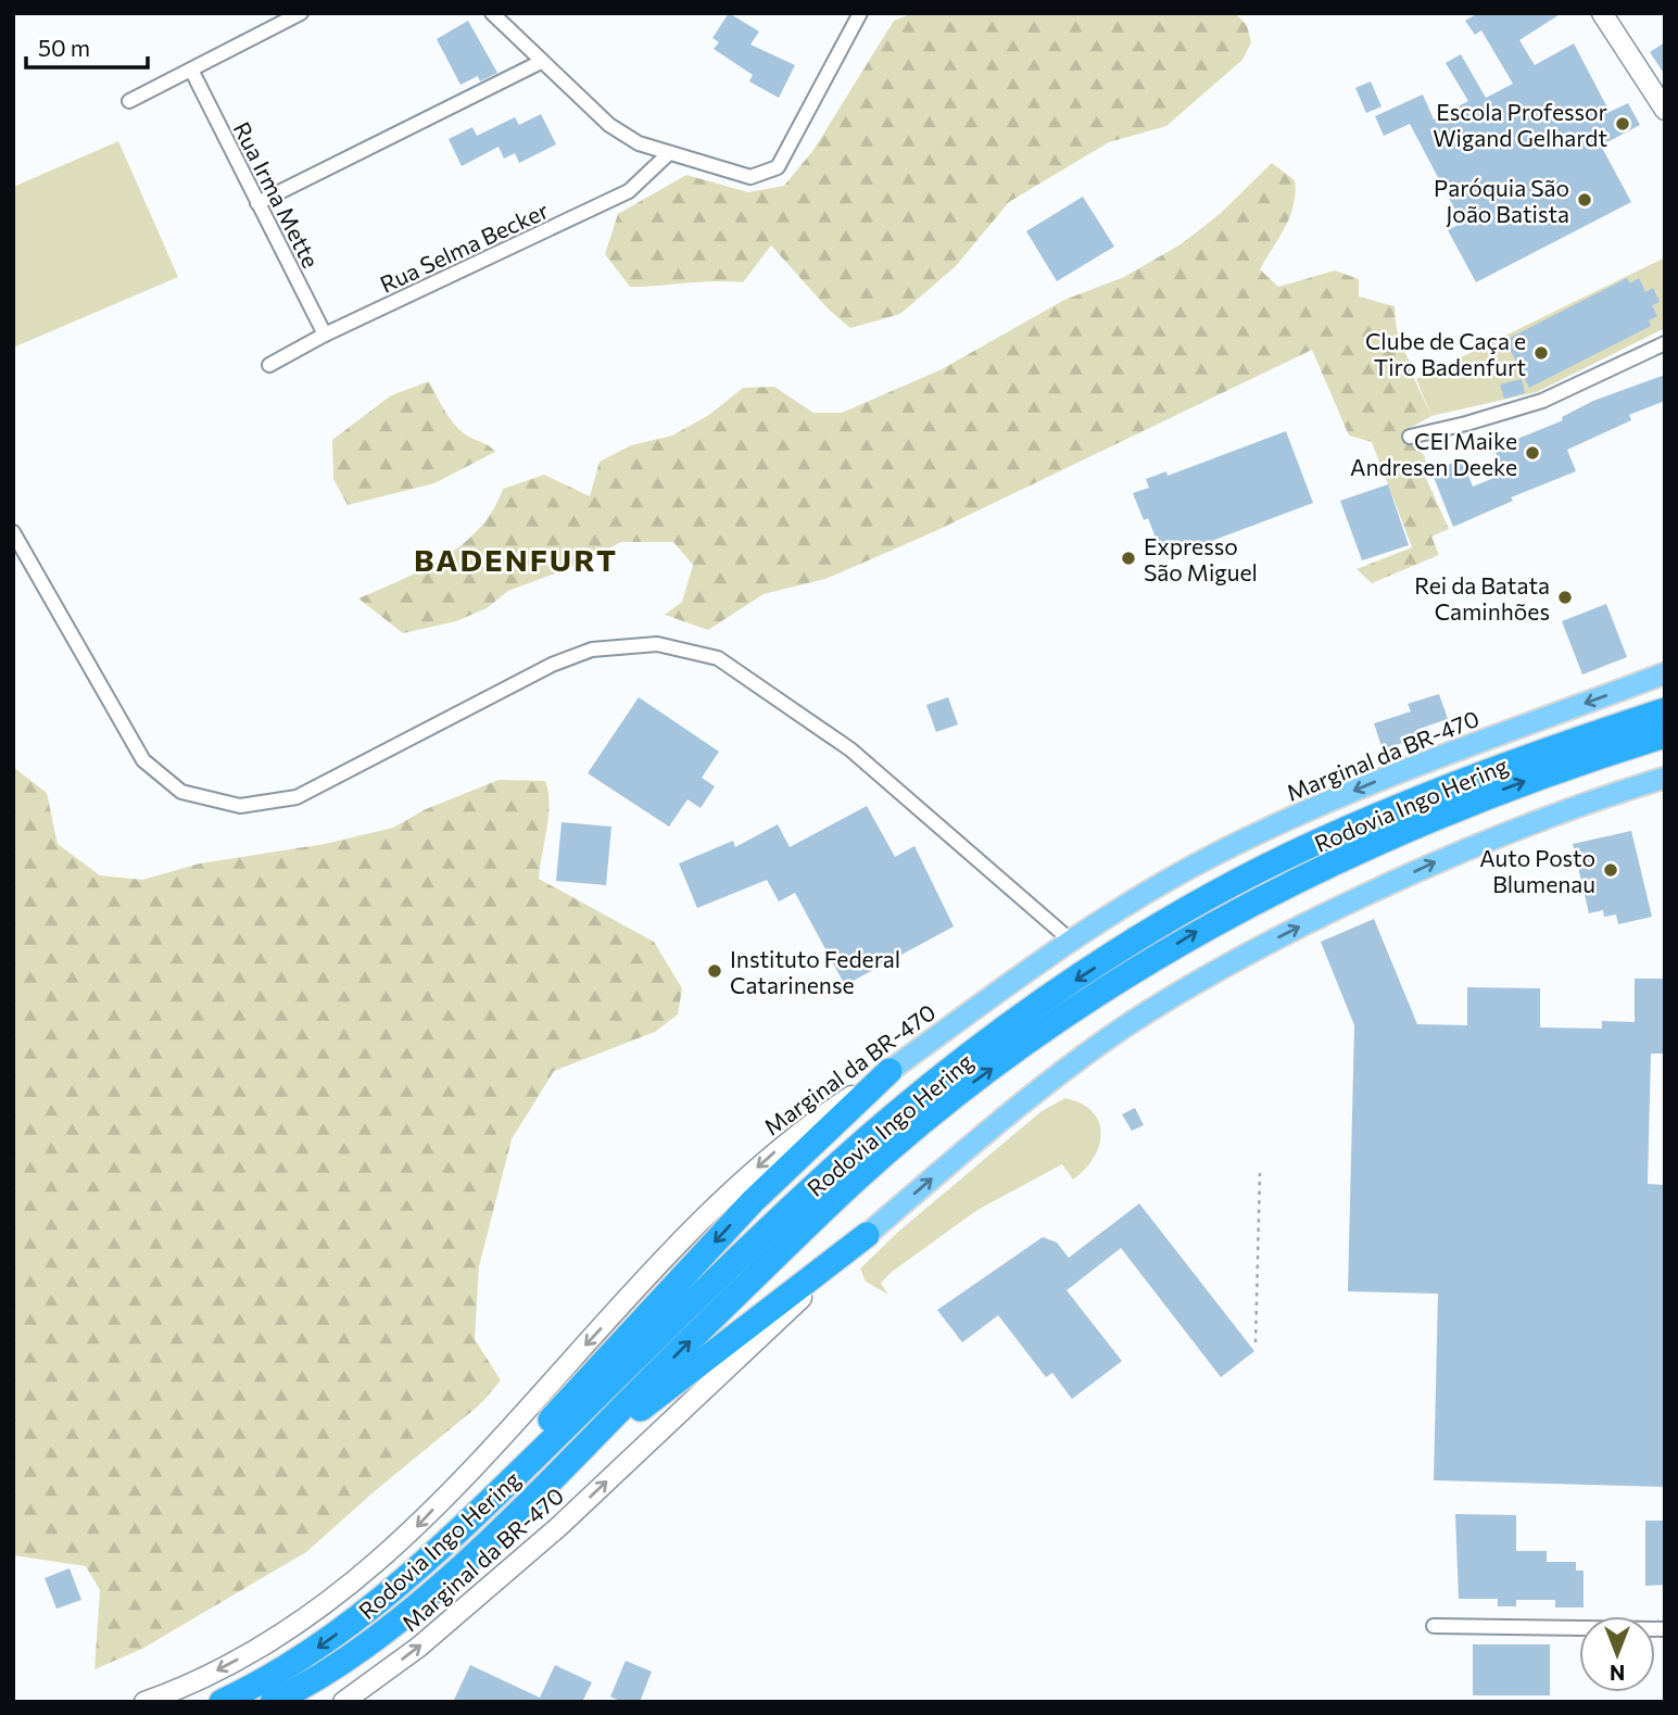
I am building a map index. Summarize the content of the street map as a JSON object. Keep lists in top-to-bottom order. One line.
{"streets":{"highway":["Rodovia Ingo Hering"],"main road":["Marginal da BR-470"],"street":["Rua Irma Mette","Rua Selma Becker"]},"crossings":[["Rua Irma Mette","Rua Selma Becker"]],"districts":["BADENFURT"],"places":["Escola Professor Wigand Gelhardt","Paróquia São João Batista","Clube de Caça e Tiro Badenfurt","CEI Maike Andresen Deeke","Expresso São Miguel","Rei da Batata Caminhões","Auto Posto Blumenau","Instituto Federal Catarinense"],"scale_bar":"50 m","north":"bottom"}
